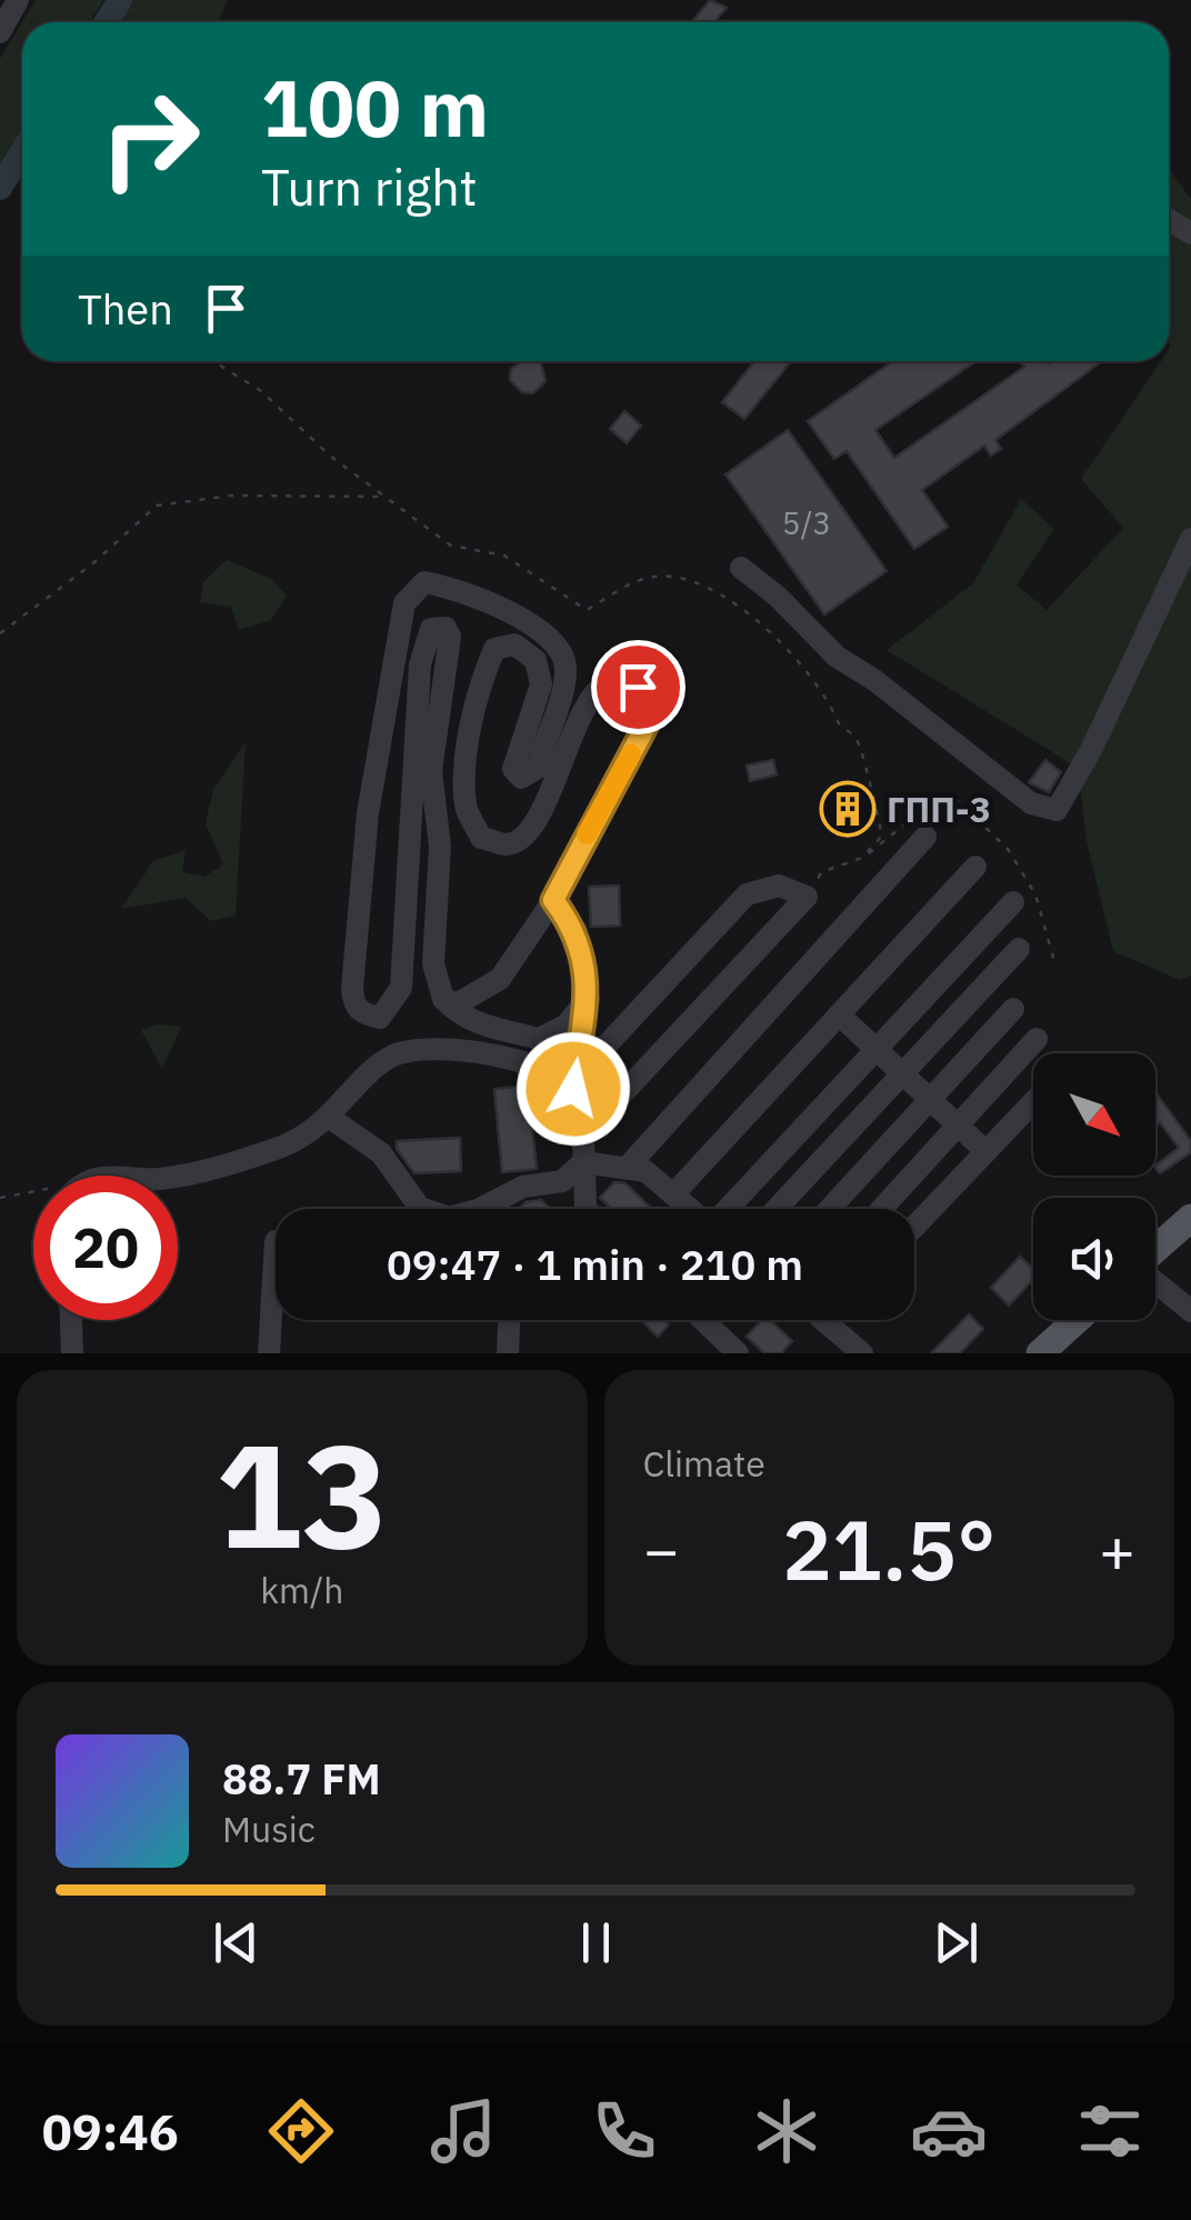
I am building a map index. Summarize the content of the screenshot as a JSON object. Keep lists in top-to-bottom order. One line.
{"places":{"building":["ГПП-3"]},"house_numbers":["5/3"],"north":"bottom right","page":{"turn":["100 m","Turn right"],"then":"Then","limit":"20","trip":"09:47 · 1 min · 210 m","tile":[["13","km/h"],"Climate"],"heat":["−","21.5°","+"],"song":["88.7 FM","Music"],"tabs":"09:46"}}
